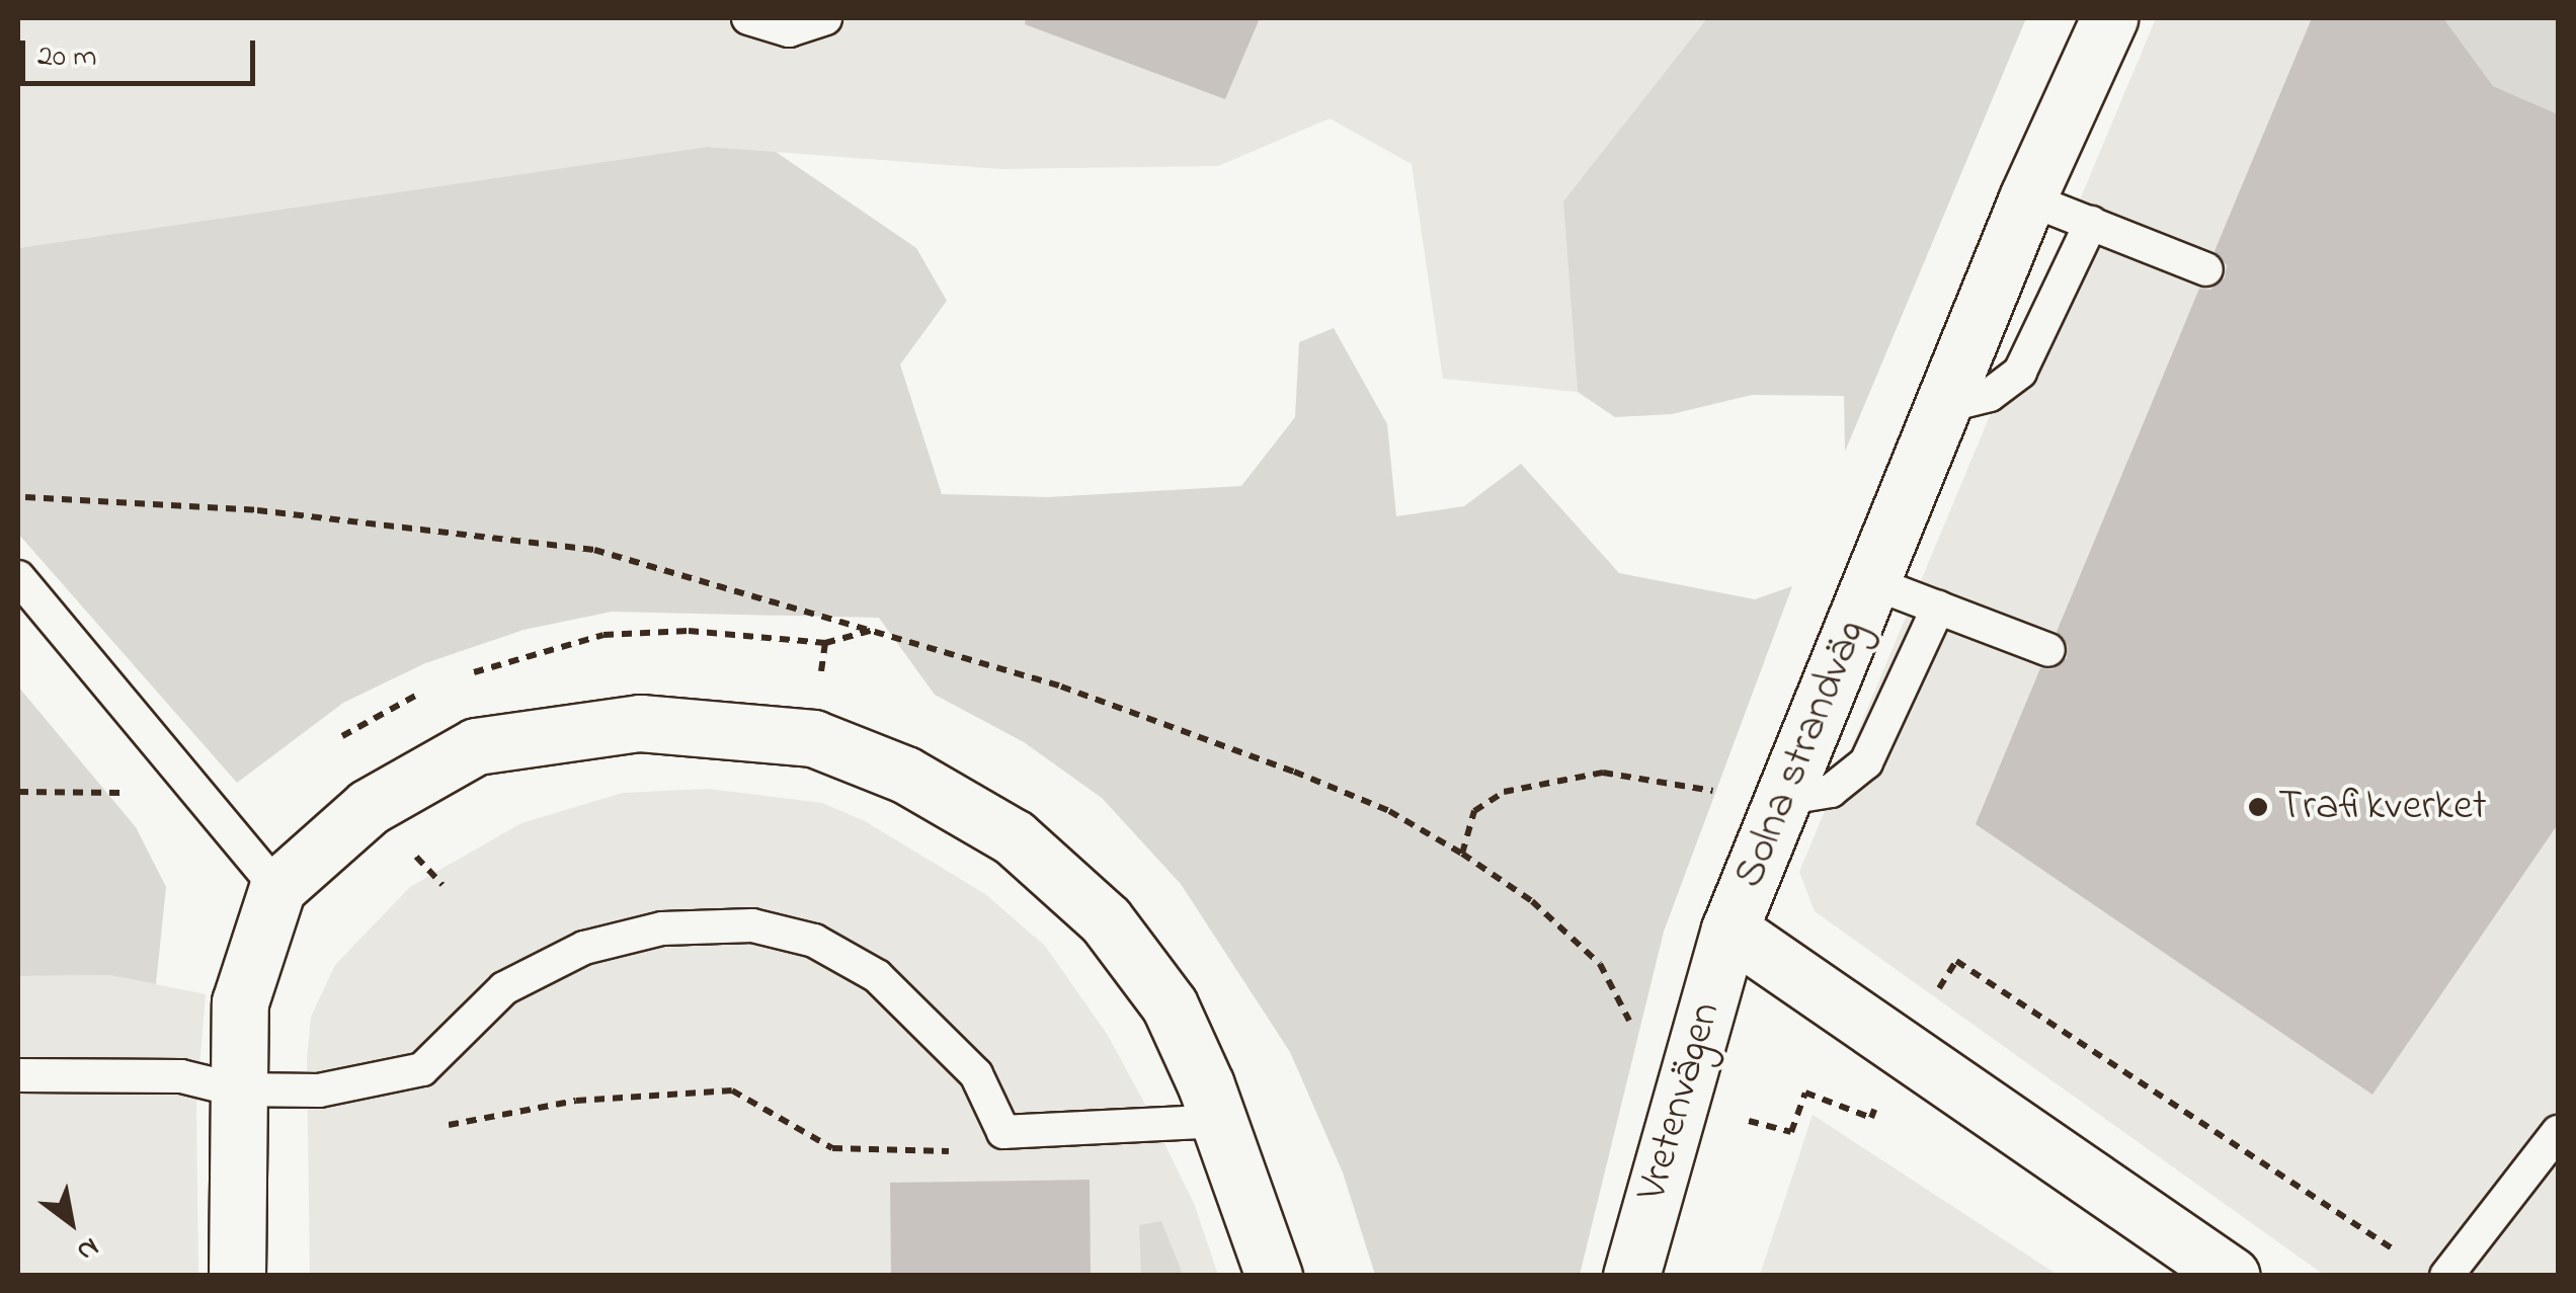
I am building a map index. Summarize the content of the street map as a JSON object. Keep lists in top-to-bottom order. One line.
{"streets":{"street":["Solna strandväg","Vretenvägen"]},"crossings":[["Solna strandväg","Vretenvägen"]],"places":["Trafikverket"],"scale_bar":"20 m","north":"bottom right"}
